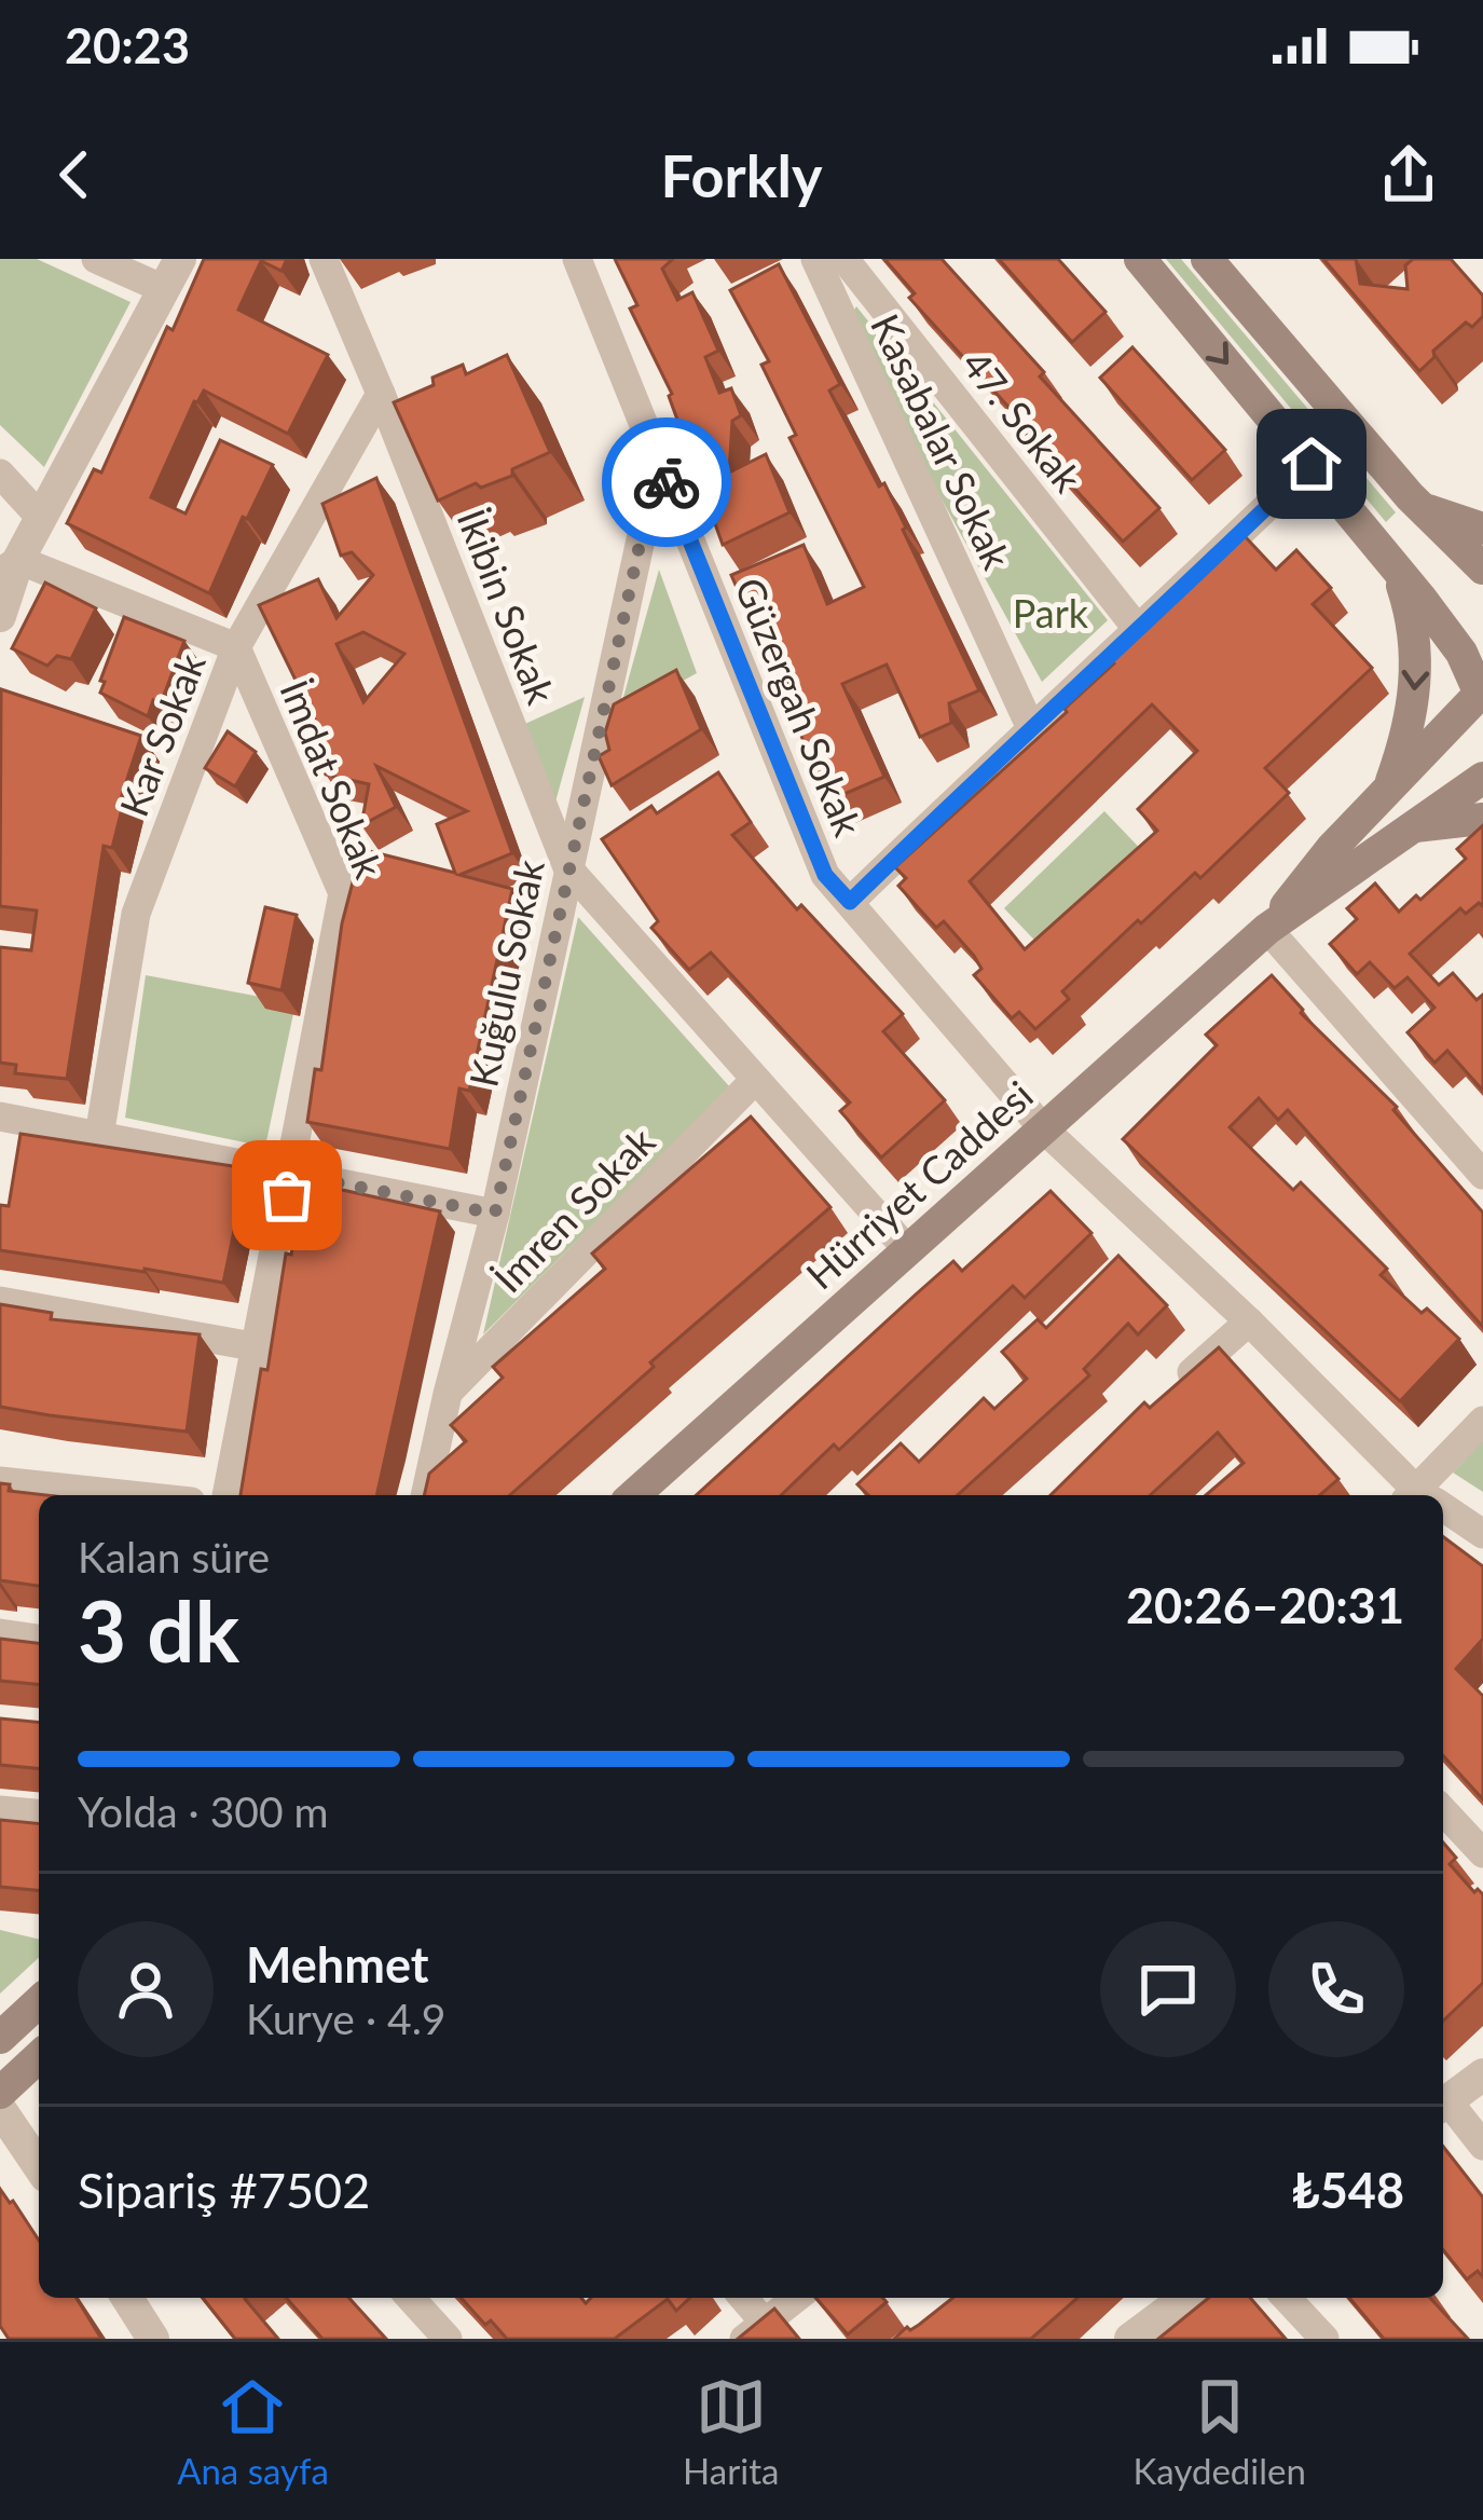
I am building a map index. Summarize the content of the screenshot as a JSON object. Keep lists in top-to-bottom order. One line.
{"streets":{"main road":["Hürriyet Caddesi"],"street":["47. Sokak","Kasabalar Sokak","İkibin Sokak","Güzergah Sokak","Kar Sokak","İmdat Sokak","Kuğulu Sokak","İmren Sokak"]},"crossings":[["İkibin Sokak","Kar Sokak"],["İkibin Sokak","Kuğulu Sokak"],["İkibin Sokak","Hürriyet Caddesi"],["İkibin Sokak","İmren Sokak"],["Güzergah Sokak","Kuğulu Sokak"],["Güzergah Sokak","Hürriyet Caddesi"],["Kar Sokak","İmdat Sokak"],["Kuğulu Sokak","İmren Sokak"]],"parks":["Park"],"page":{"status":"20:23","header":"Forkly","heading":["3 dk","Kalan süre","20:26–20:31"],"panel":["Mehmet","Kurye · 4.9","Sipariş #7502","₺548"],"bar":"Yolda · 300 m","tabs":["Ana sayfa","Harita","Kaydedilen"]}}
